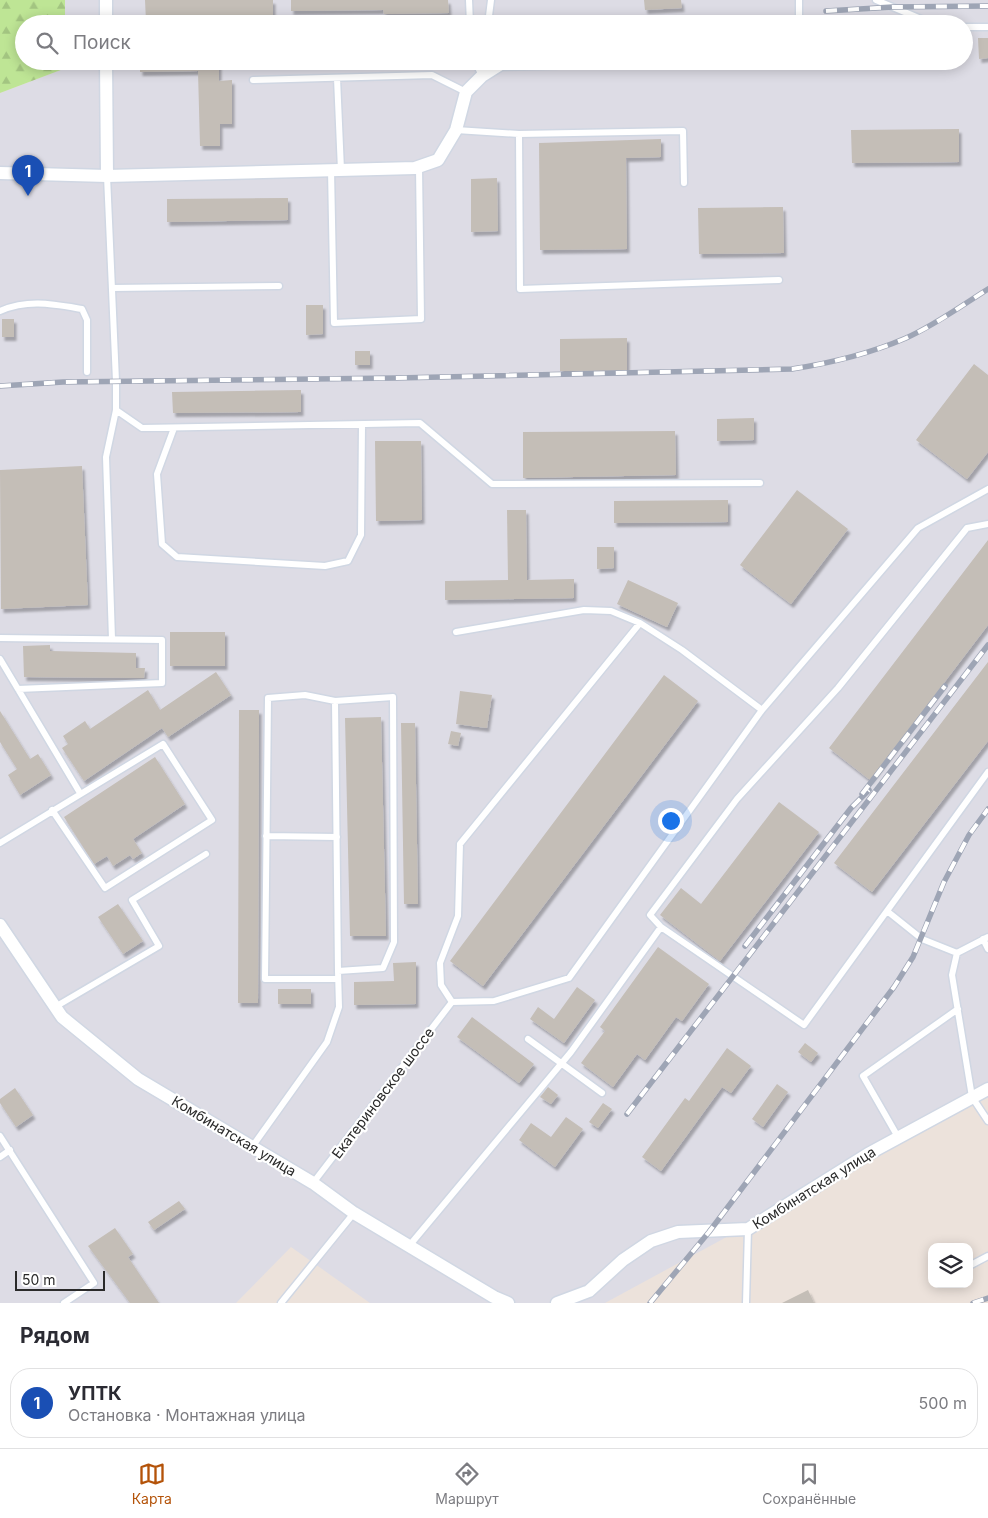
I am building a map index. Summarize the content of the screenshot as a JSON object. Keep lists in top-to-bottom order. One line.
{"streets":{"street":["Комбинатская улица"],"lane":["Екатериновское шоссе"]},"crossings":[["Екатериновское шоссе","Комбинатская улица"]],"scale_bar":"50 m","page":{"search":"Поиск","pins":"1","scale":"50 m","heading":"Рядом","list":[{"mark":"1","name":"УПТК","note":"Остановка · Монтажная улица","value":"500 m"}],"nav":["Карта","Маршрут","Сохранённые"]}}
